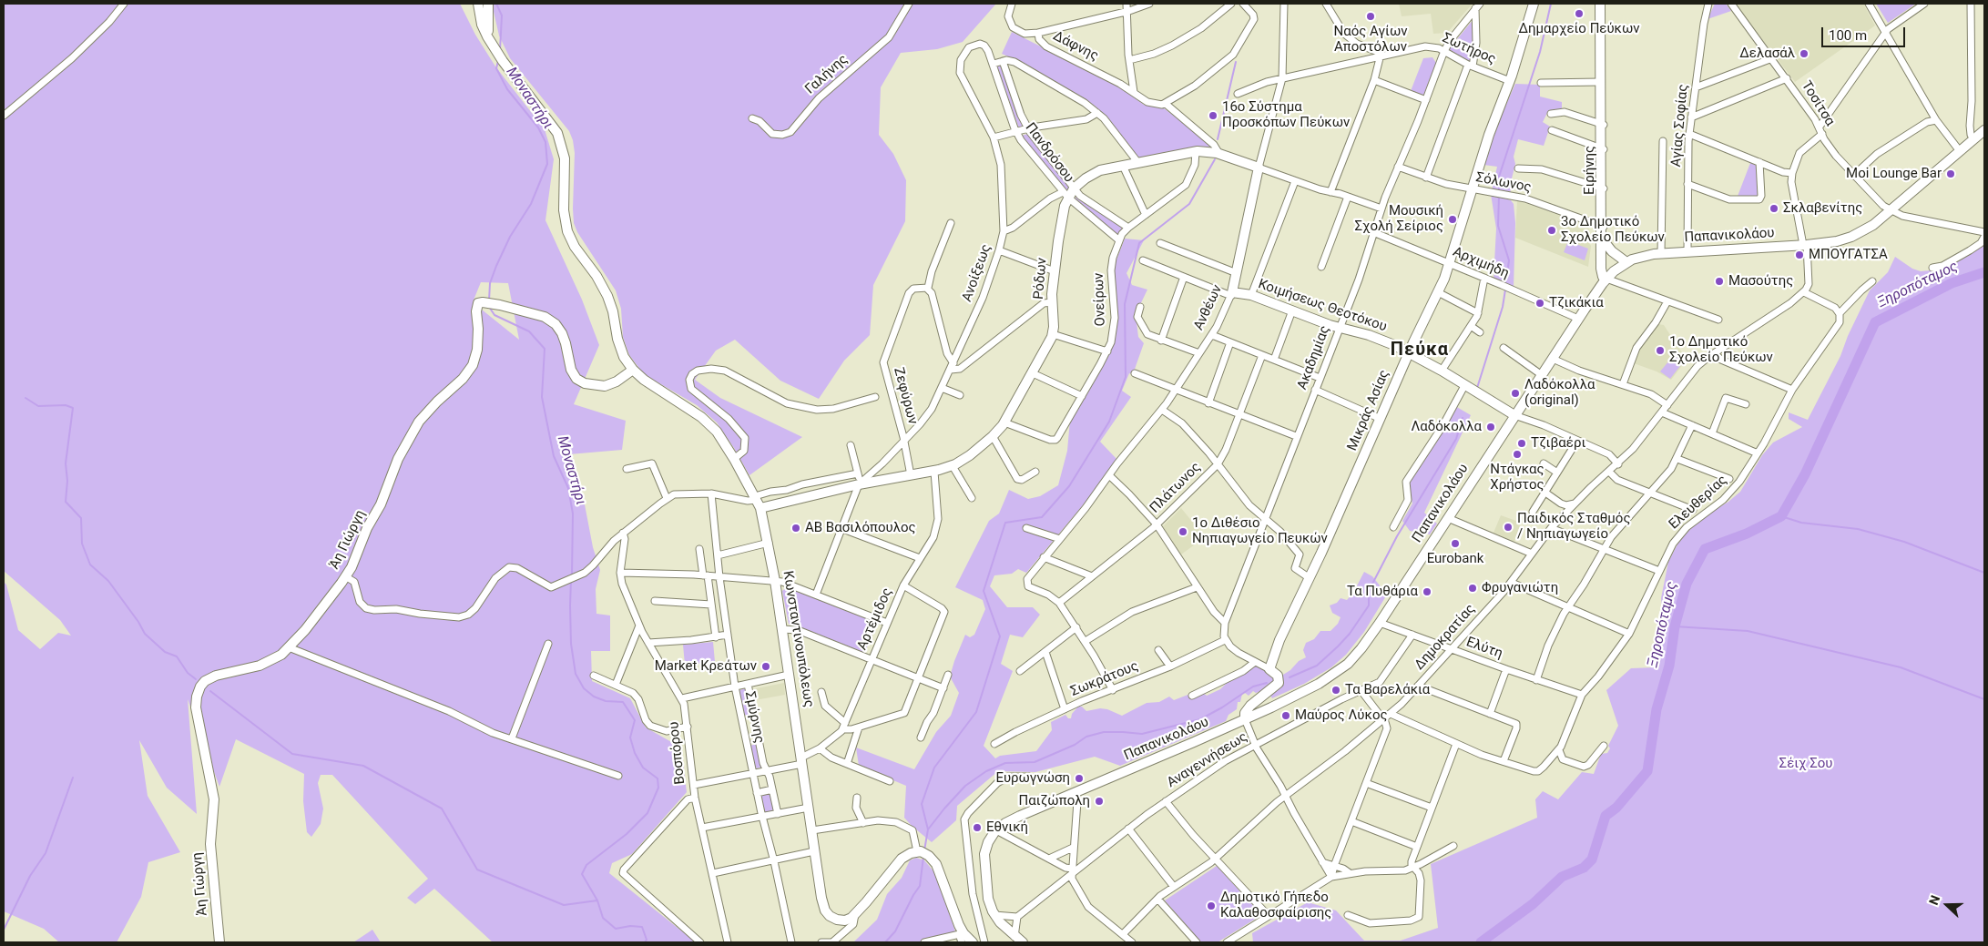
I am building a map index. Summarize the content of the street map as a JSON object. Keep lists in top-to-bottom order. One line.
{"streets":{"street":["Δάφνης","Σωτήρος","Γαλήνης","Τοσίτσα","Αγίας Σοφίας","Πανδρόσου","Ειρήνης","Σόλωνος","Παπανικολάου","Αρχιμήδη","Ανοίξεως","Ρόδων","Ονείρων","Κοιμήσεως Θεοτόκου","Ανθέων","Ακαδημίας","Ζεφύρων","Μικράς Ασίας","Πλάτωνος","Ελευθερίας","Άη Γιώργη","Αρτέμιδος","Δημοκρατίας","Κωνσταντινουπόλεως","Ελύτη","Σωκράτους","Σμύρνης","Βοσπόρου","Αναγεννήσεως"]},"crossings":[["Δάφνης","Ρόδων"],["Σωτήρος","Ανθέων"],["Σωτήρος","Ακαδημίας"],["Σωτήρος","Μικράς Ασίας"],["Τοσίτσα","Παπανικολάου"],["Αγίας Σοφίας","Παπανικολάου"],["Πανδρόσου","Ανοίξεως"],["Πανδρόσου","Ρόδων"],["Πανδρόσου","Ονείρων"],["Ειρήνης","Σόλωνος"],["Ειρήνης","Παπανικολάου"],["Σόλωνος","Ακαδημίας"],["Σόλωνος","Μικράς Ασίας"],["Παπανικολάου","Αρχιμήδη"],["Παπανικολάου","Κοιμήσεως Θεοτόκου"],["Παπανικολάου","Ελύτη"],["Αρχιμήδη","Ακαδημίας"],["Αρχιμήδη","Μικράς Ασίας"],["Ανοίξεως","Ρόδων"],["Ανοίξεως","Ζεφύρων"],["Ρόδων","Ονείρων"],["Ρόδων","Ανθέων"],["Ρόδων","Ακαδημίας"],["Ρόδων","Ζεφύρων"],["Ρόδων","Αρτέμιδος"],["Ρόδων","Κωνσταντινουπόλεως"],["Κοιμήσεως Θεοτόκου","Ανθέων"],["Κοιμήσεως Θεοτόκου","Ακαδημίας"],["Κοιμήσεως Θεοτόκου","Μικράς Ασίας"],["Κοιμήσεως Θεοτόκου","Δημοκρατίας"],["Ανθέων","Πλάτωνος"],["Ελευθερίας","Ελύτη"],["Άη Γιώργη","Κωνσταντινουπόλεως"],["Αρτέμιδος","Κωνσταντινουπόλεως"],["Αρτέμιδος","Σμύρνης"],["Αρτέμιδος","Βοσπόρου"],["Δημοκρατίας","Ελύτη"],["Ελύτη","Αναγεννήσεως"]],"districts":["Πεύκα"],"water":["Μοναστήρι","Ξηροπόταμος"],"parks":["Σέιχ Σου"],"places":["Δημαρχείο Πεύκων","Ναός Αγίων Αποστόλων","Δελασάλ","16ο Σύστημα Προσκόπων Πεύκων","Moi Lounge Bar","Σκλαβενίτης","Μουσική Σχολή Σείριος","3ο Δημοτικό Σχολείο Πεύκων","ΜΠΟΥΓΑΤΣΑ","Μασούτης","Τζικάκια","1ο Δημοτικό Σχολείο Πεύκων","Λαδόκολλα (original)","Λαδόκολλα","Τζιβαέρι","Ντάγκας Χρήστος","Παιδικός Σταθμός / Νηπιαγωγείο","ΑΒ Βασιλόπουλος","1ο Διθέσιο Νηπιαγωγείο Πευκών","Eurobank","Φρυγανιώτη","Τα Πυθάρια","Market Κρεάτων","Τα Βαρελάκια","Μαύρος Λύκος","Ευρωγνώση","Παιζώπολη","Εθνική","Δημοτικό Γήπεδο Καλαθοσφαίρισης"],"scale_bar":"100 m","north":"left"}
